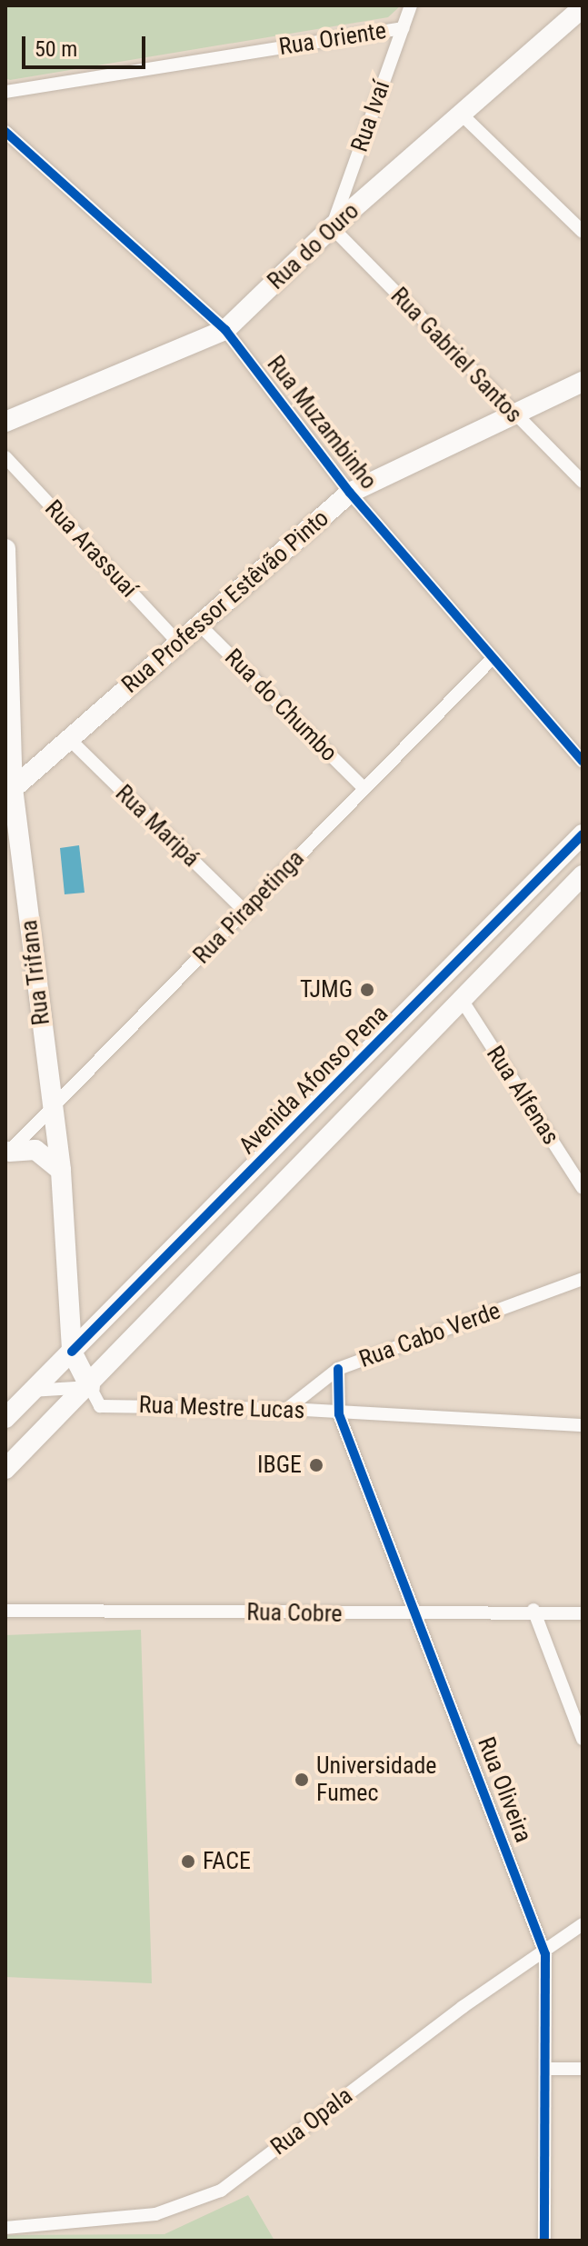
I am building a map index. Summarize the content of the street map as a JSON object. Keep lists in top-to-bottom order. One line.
{"streets":{"street":["Rua Oriente","Rua Ivaí","Rua do Ouro","Rua Gabriel Santos","Rua Muzambinho","Rua Arassuaí","Rua Professor Estêvão Pinto","Rua do Chumbo","Rua Maripá","Rua Pirapetinga","Rua Trifana","Avenida Afonso Pena","Rua Alfenas","Rua Cabo Verde","Rua Mestre Lucas","Rua Cobre","Rua Oliveira","Rua Opala"]},"crossings":[["Rua Oriente","Rua Ivaí"],["Rua Ivaí","Rua do Ouro"],["Rua Ivaí","Rua Gabriel Santos"],["Rua do Ouro","Rua Gabriel Santos"],["Rua do Ouro","Rua Muzambinho"],["Rua Gabriel Santos","Rua Professor Estêvão Pinto"],["Rua Muzambinho","Rua Professor Estêvão Pinto"],["Rua Muzambinho","Rua Pirapetinga"],["Rua Arassuaí","Rua Professor Estêvão Pinto"],["Rua Professor Estêvão Pinto","Rua do Chumbo"],["Rua Professor Estêvão Pinto","Rua Maripá"],["Rua Professor Estêvão Pinto","Rua Trifana"],["Rua do Chumbo","Rua Pirapetinga"],["Rua Maripá","Rua Pirapetinga"],["Rua Pirapetinga","Rua Trifana"],["Rua Trifana","Avenida Afonso Pena"],["Rua Trifana","Rua Mestre Lucas"],["Avenida Afonso Pena","Rua Alfenas"],["Avenida Afonso Pena","Rua Mestre Lucas"],["Rua Cabo Verde","Rua Mestre Lucas"],["Rua Cabo Verde","Rua Oliveira"],["Rua Mestre Lucas","Rua Oliveira"],["Rua Cobre","Rua Oliveira"],["Rua Oliveira","Rua Opala"]],"places":["TJMG","IBGE","Universidade Fumec","FACE"],"scale_bar":"50 m"}
